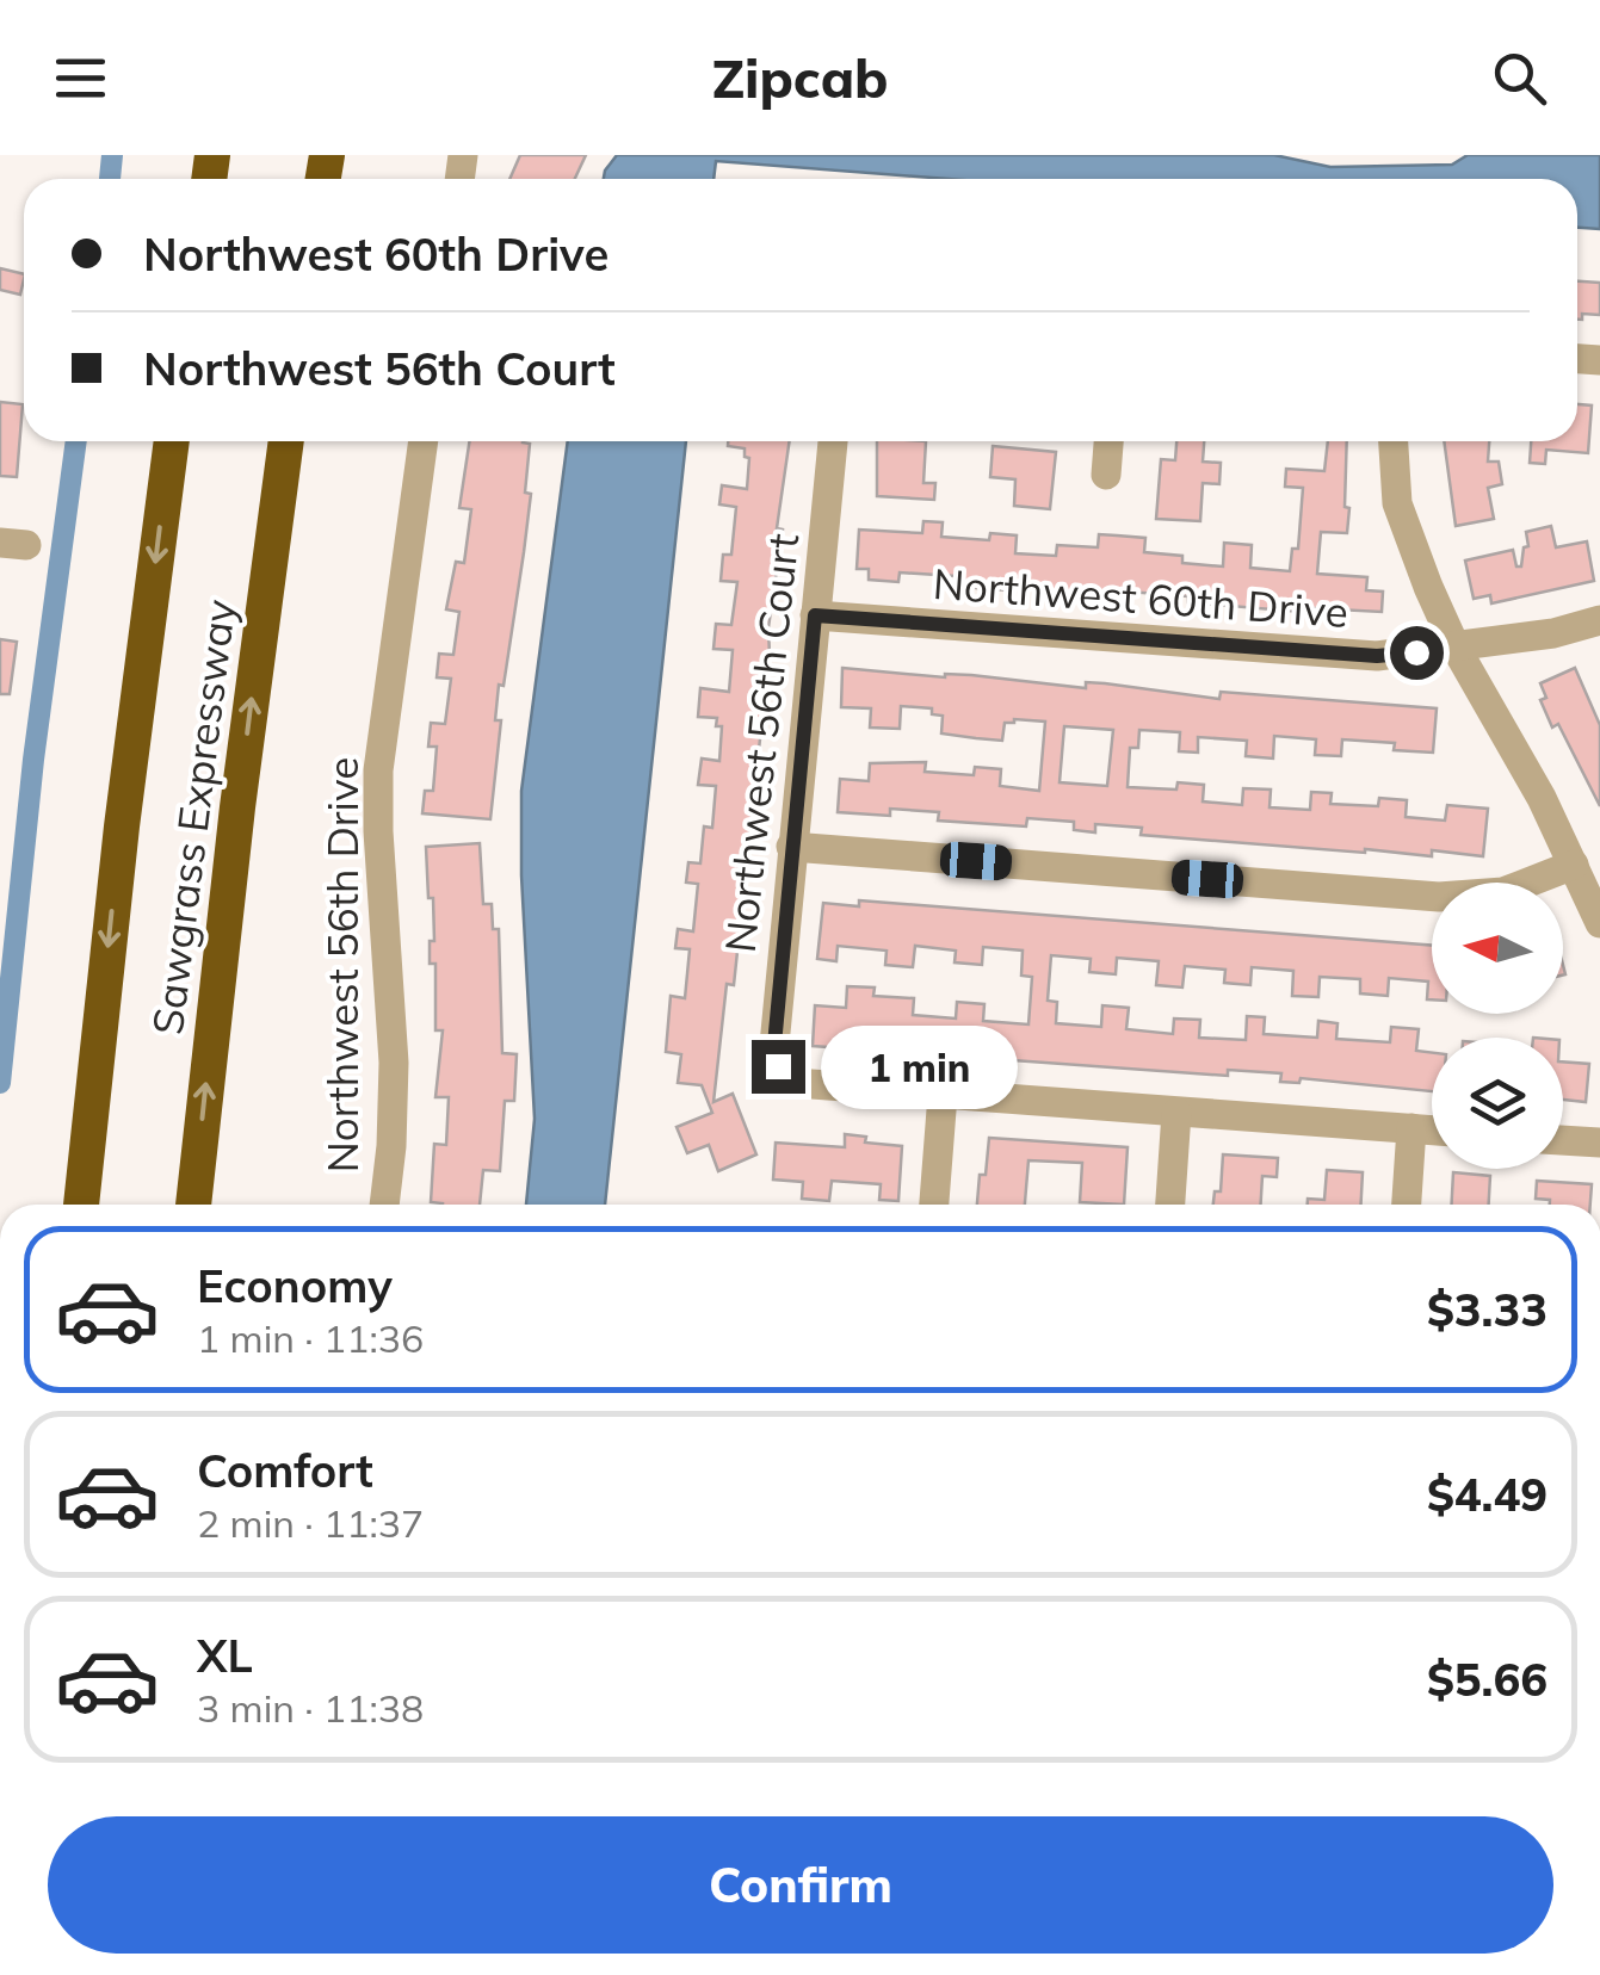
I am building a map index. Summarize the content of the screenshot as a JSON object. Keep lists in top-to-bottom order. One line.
{"streets":{"highway":["Sawgrass Expressway"],"street":["Northwest 60th Drive","Northwest 56th Court","Northwest 56th Drive"]},"crossings":[["Northwest 60th Drive","Northwest 56th Court"]],"north":"left","page":{"header":"Zipcab","banner":["Northwest 60th Drive","Northwest 56th Court"],"bubble":"1 min","list":[{"name":"Economy","note":"1 min · 11:36","value":"$3.33"},{"name":"Comfort","note":"2 min · 11:37","value":"$4.49"},{"name":"XL","note":"3 min · 11:38","value":"$5.66"}],"buttons":"Confirm"}}
